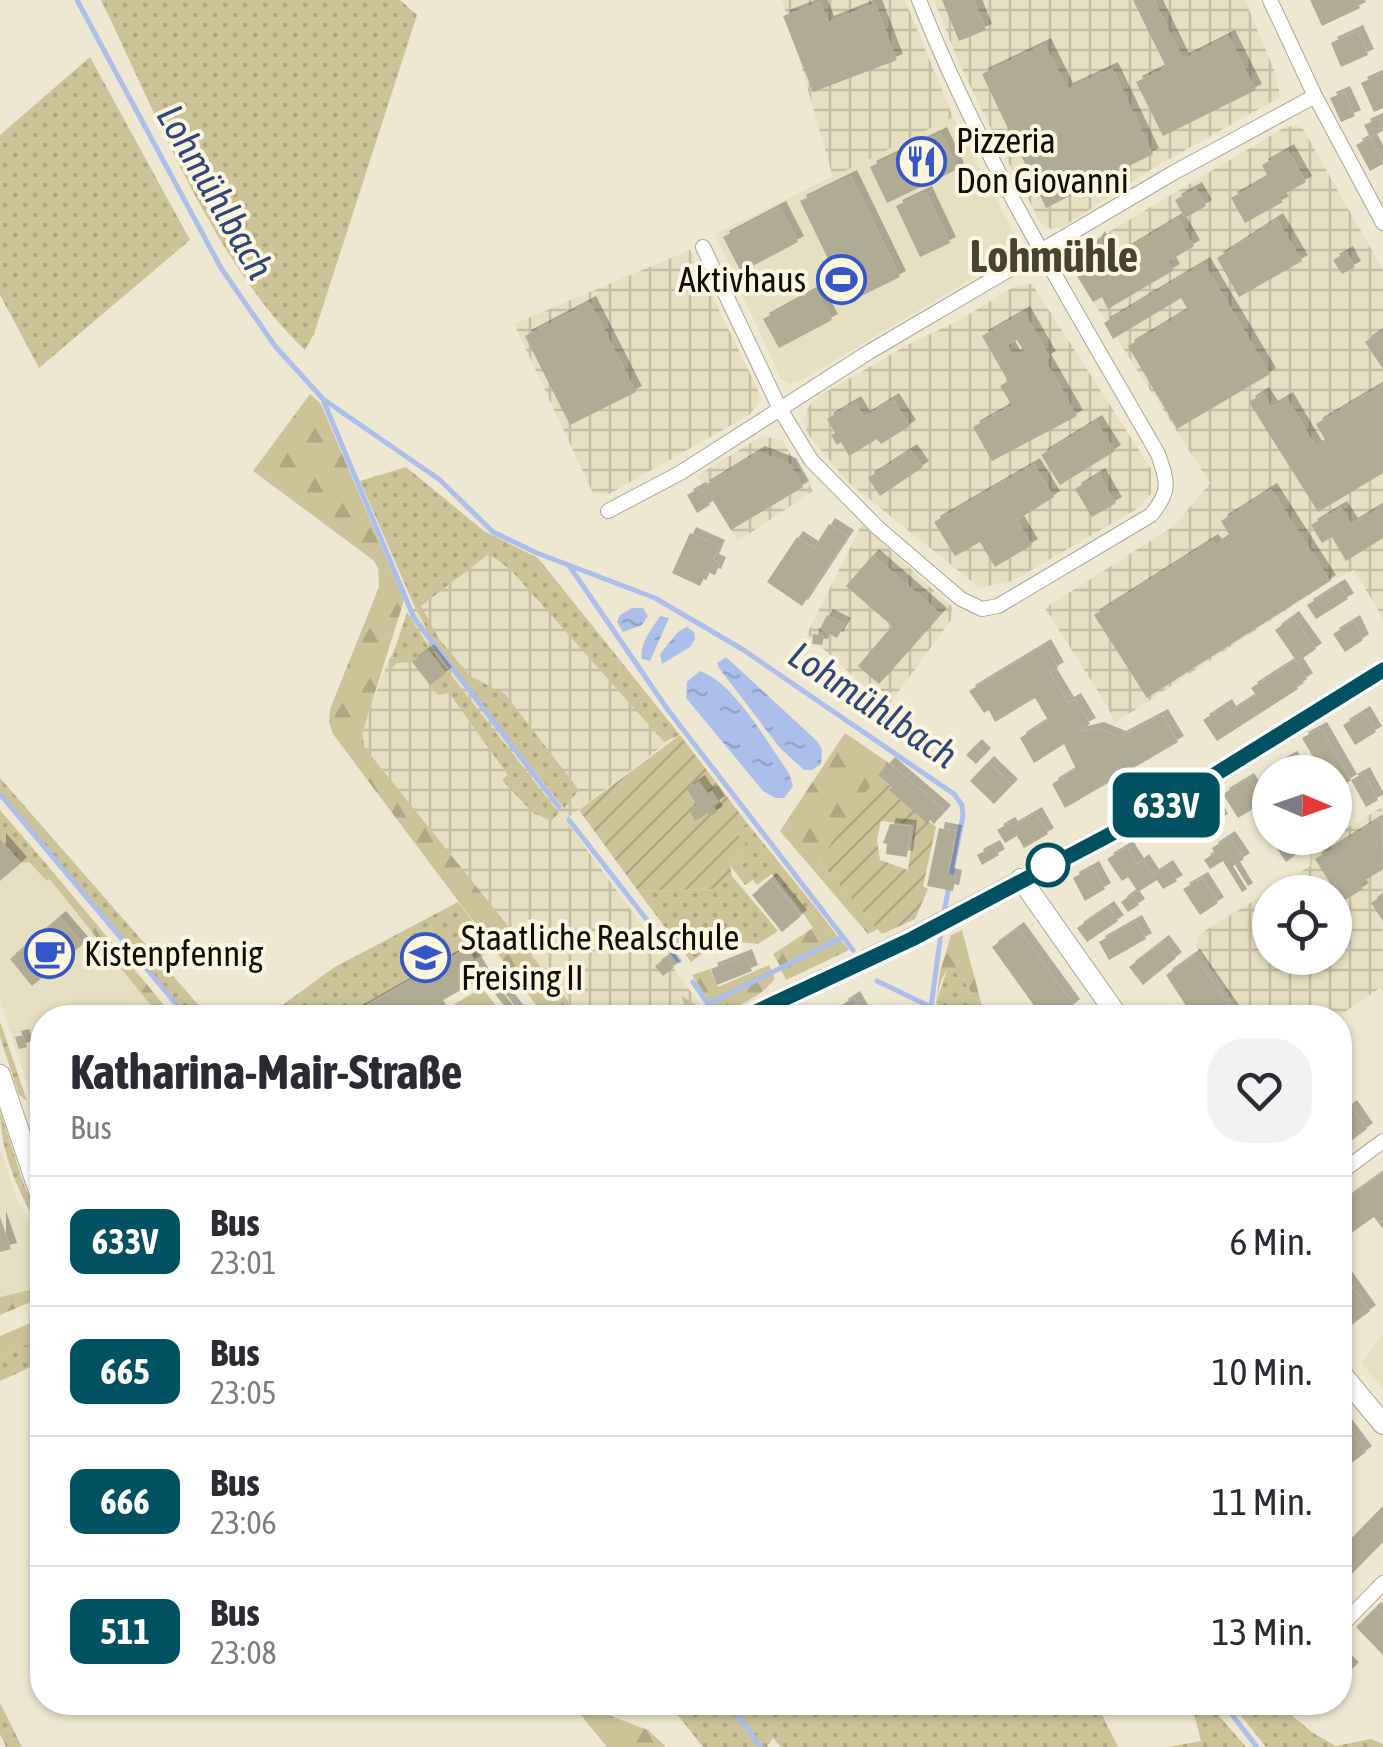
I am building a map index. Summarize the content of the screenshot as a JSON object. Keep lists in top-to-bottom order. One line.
{"districts":["Lohmühle"],"water":["Lohmühlbach"],"places":{"restaurant":["Pizzeria Don Giovanni"],"sports":["Aktivhaus"],"cafe":["Kistenpfennig"],"school or university":["Staatliche Realschule Freising II"]},"lines":["bus line 633V"],"north":"right","page":{"on_map":"633V","heading":["Katharina-Mair-Straße","Bus"],"list":[{"mark":"633V","name":"Bus","note":"23:01","value":"6 Min."},{"mark":"665","name":"Bus","note":"23:05","value":"10 Min."},{"mark":"666","name":"Bus","note":"23:06","value":"11 Min."},{"mark":"511","name":"Bus","note":"23:08","value":"13 Min."}]}}
